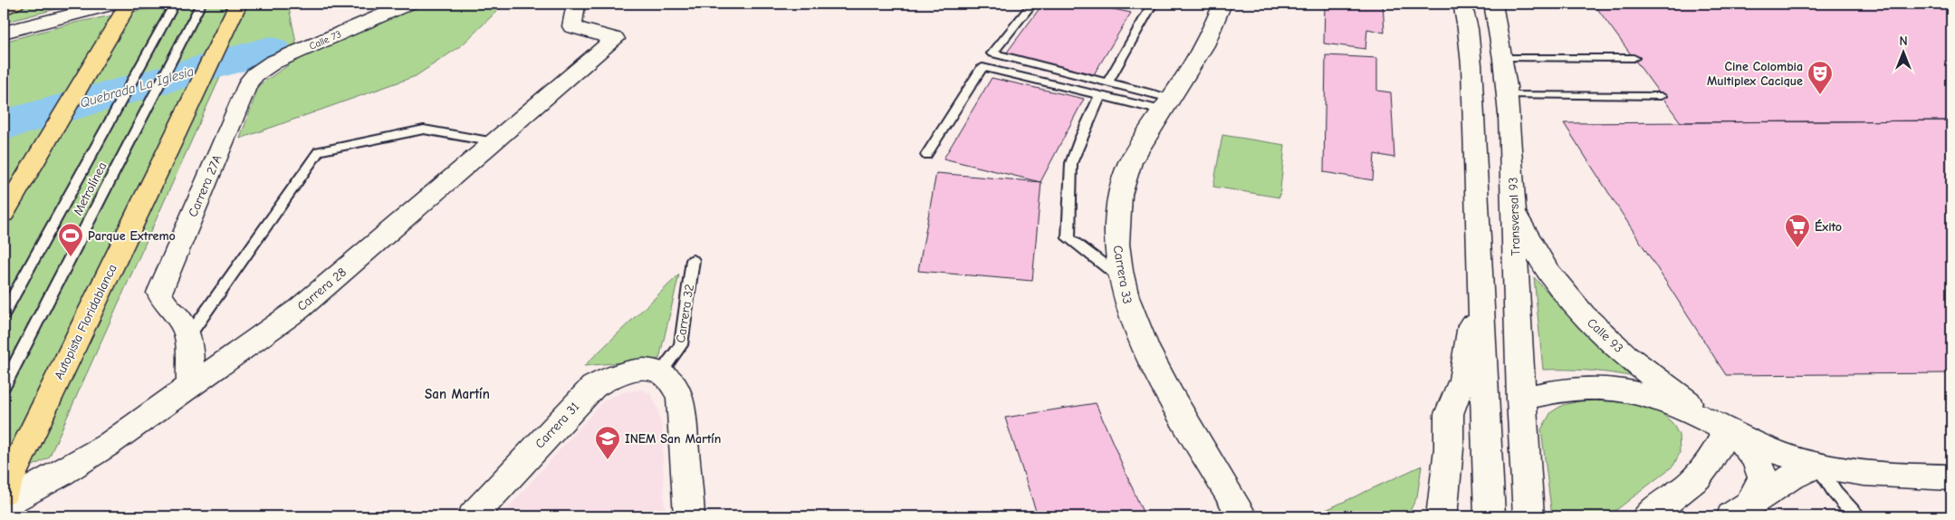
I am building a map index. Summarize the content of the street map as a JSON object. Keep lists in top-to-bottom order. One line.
{"streets":{"highway":["Autopista Floridablanca"],"street":["Calle 73","Carrera 27A","Transversal 93","Carrera 33","Carrera 28","Calle 93","Carrera 31"],"lane":["Metrolínea","Carrera 32"]},"crossings":[["Calle 73","Carrera 27A"],["Carrera 27A","Carrera 28"],["Transversal 93","Calle 93"],["Carrera 32","Carrera 31"]],"districts":["San Martín"],"water":["Quebrada La Iglesia"],"places":{"theatre":["Cine Colombia Multiplex Cacique"],"supermarket":["Éxito"],"sports":["Parque Extremo"],"school or university":["INEM San Martín"]},"north":"top"}
